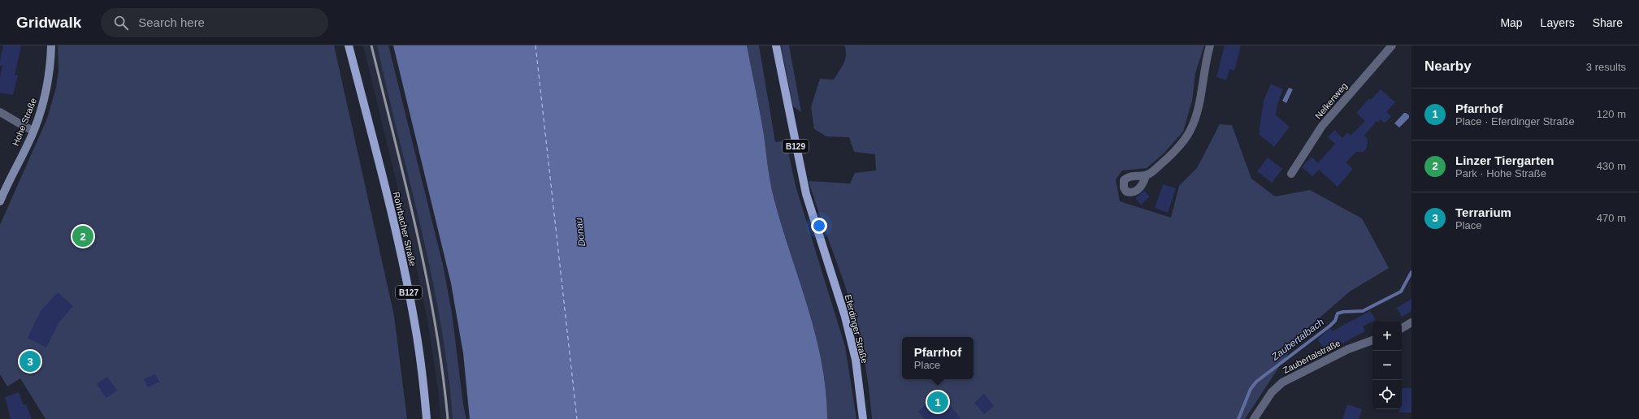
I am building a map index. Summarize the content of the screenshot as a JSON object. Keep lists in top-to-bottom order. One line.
{"streets":{"main road":["Hohe Straße","B129","Rohrbacher Straße","B127","Eferdinger Straße"],"street":["Nelkenweg","Zaubertalstraße"]},"water":["Donau","Zaubertalbach"],"page":{"header":"Gridwalk","search":"Search here","nav":["Map","Layers","Share"],"heading":["Nearby","3 results"],"list":[{"mark":"1","name":"Pfarrhof","note":"Place · Eferdinger Straße","value":"120 m"},{"mark":"2","name":"Linzer Tiergarten","note":"Park · Hohe Straße","value":"430 m"},{"mark":"3","name":"Terrarium","note":"Place","value":"470 m"}],"pins":["2","3","1"],"map_buttons":["+","−"],"popup":["Pfarrhof","Place"]}}
